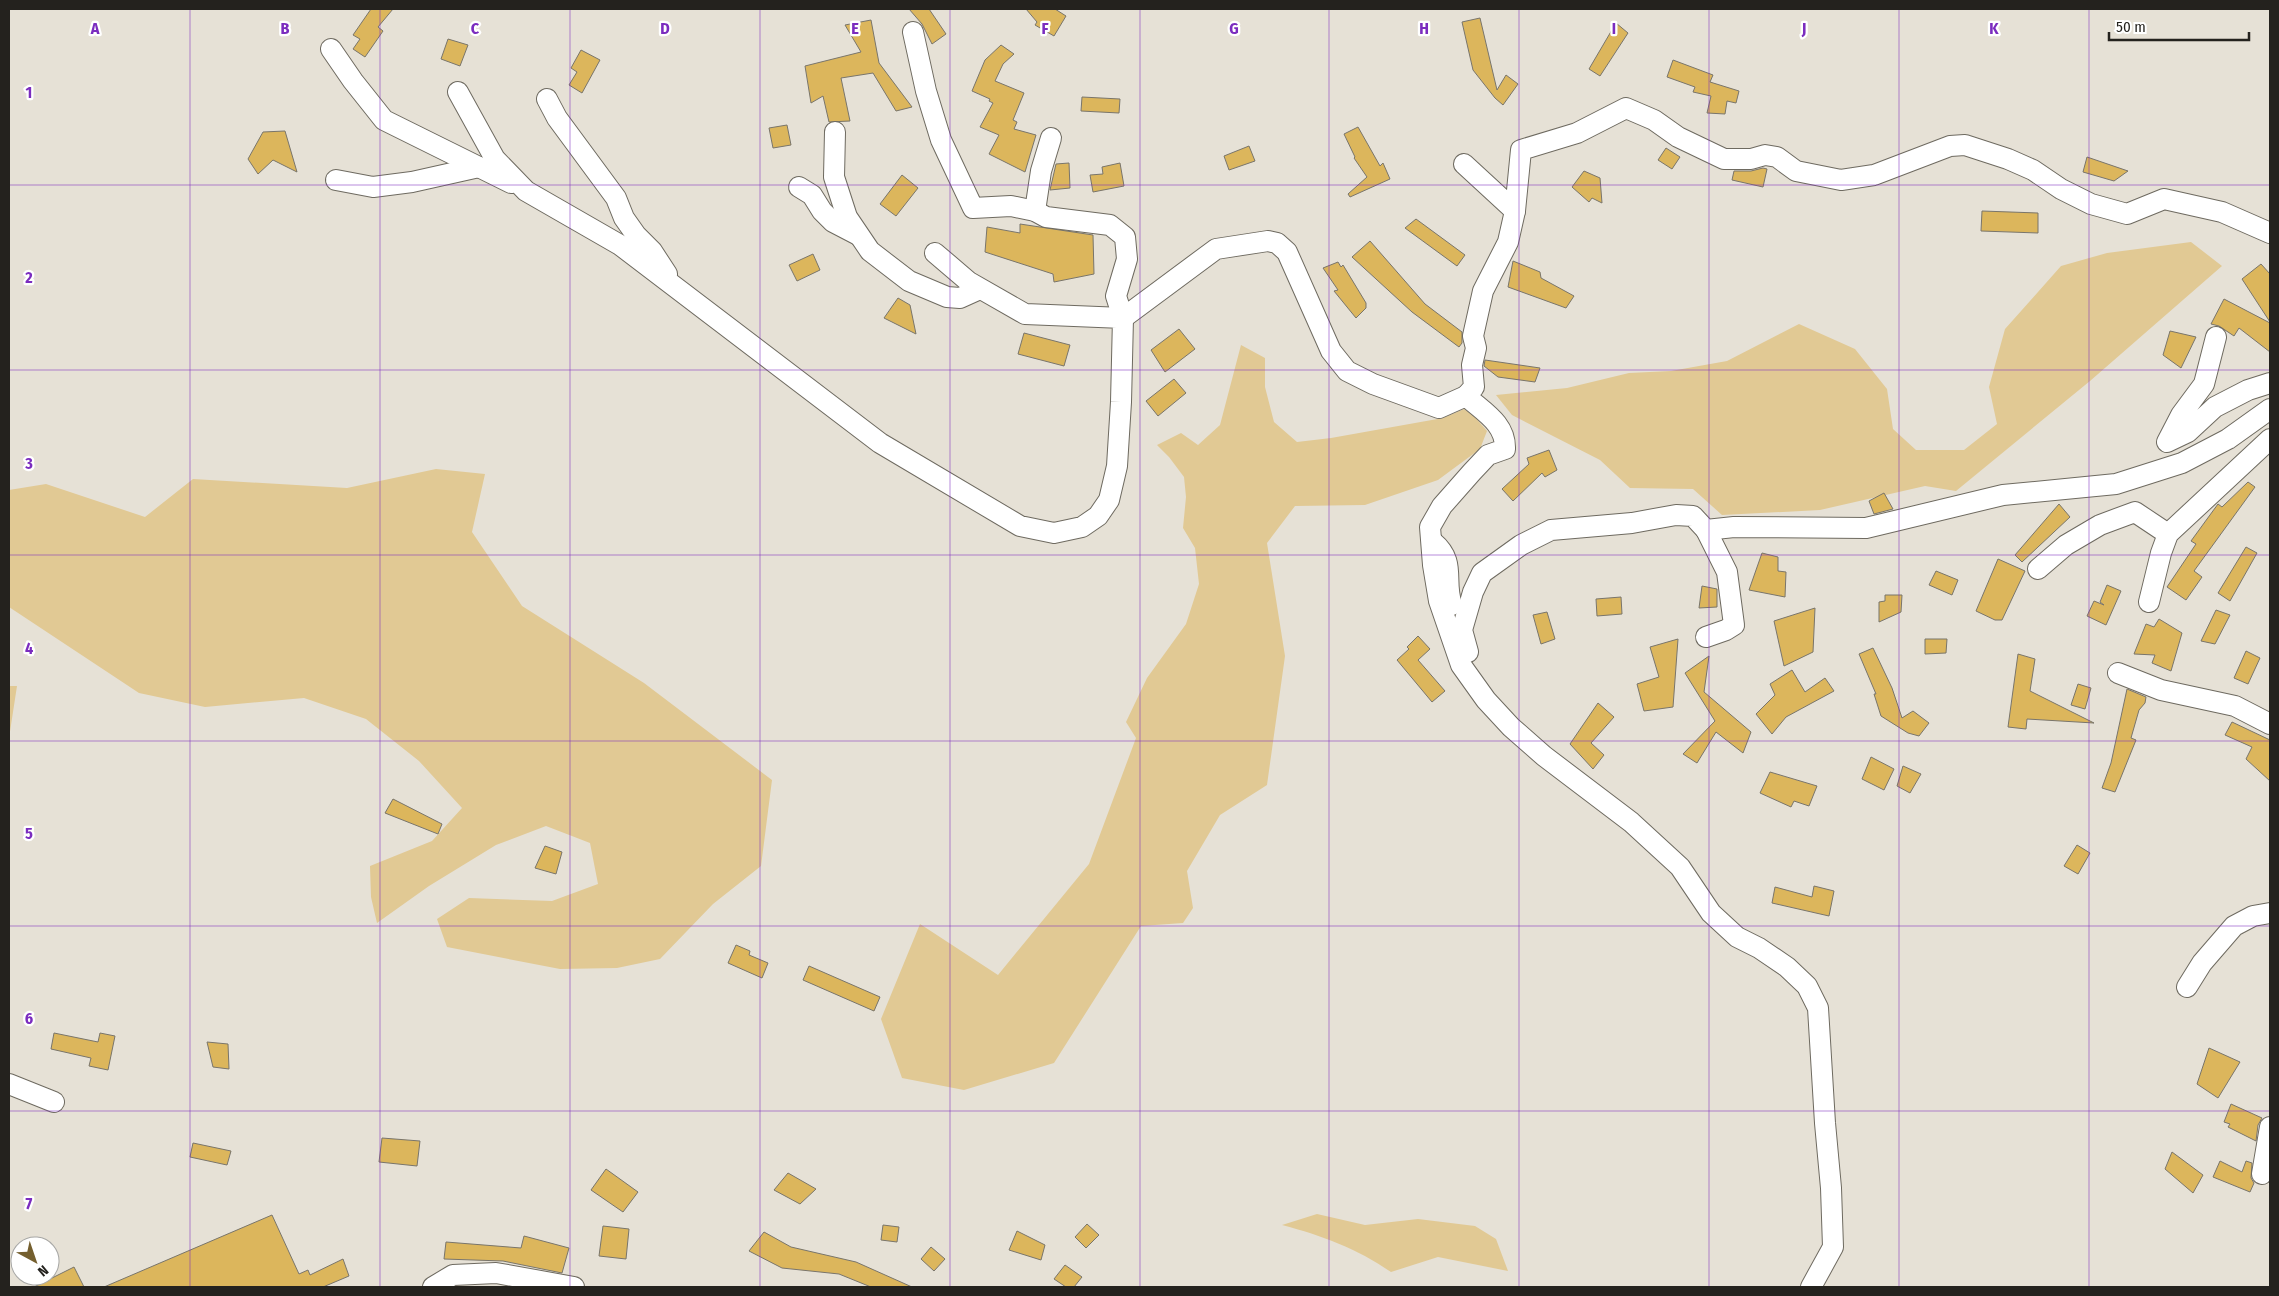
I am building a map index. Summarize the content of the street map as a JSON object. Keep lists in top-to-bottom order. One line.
{"scale_bar":"50 m","north":"bottom right","grid":{"columns":["A","B","C","D","E","F","G","H","I","J","K"],"rows":["1","2","3","4","5","6","7"]}}
